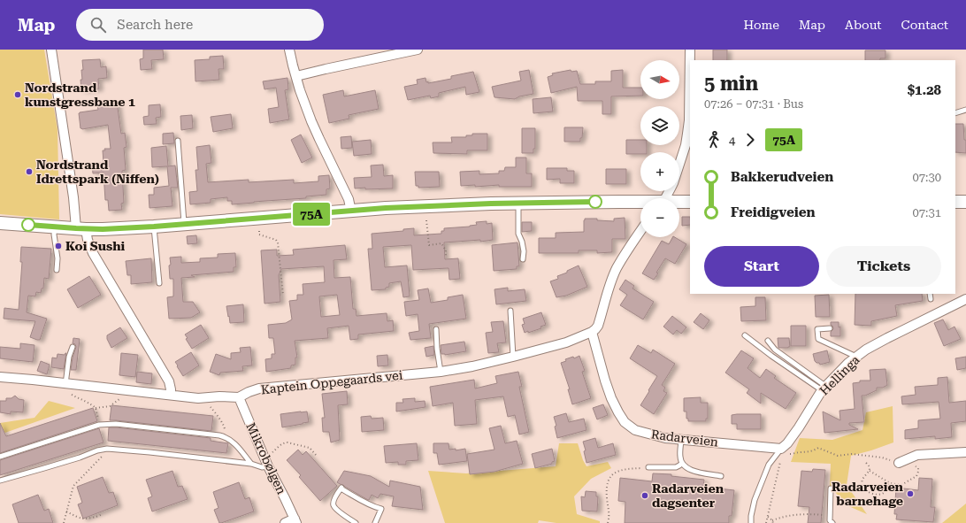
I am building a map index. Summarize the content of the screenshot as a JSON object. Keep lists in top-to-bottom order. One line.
{"streets":{"street":["Hellinga","Kaptein Oppegaards vei","Radarveien","Mikrobølgen"]},"crossings":[["Hellinga","Radarveien"],["Kaptein Oppegaards vei","Radarveien"],["Kaptein Oppegaards vei","Mikrobølgen"]],"places":["Nordstrand kunstgressbane 1","Nordstrand Idrettspark (Niffen)","Koi Sushi","Radarveien barnehage","Radarveien dagsenter"],"lines":["bus line 75A"],"north":"right","page":{"header":"Map","search":"Search here","nav":["Home","Map","About","Contact"],"on_map":"75A","map_buttons":["+","−"],"heading":["5 min","07:26 – 07:31 · Bus","$1.28"],"legs":["4","75A"],"list":[{"name":"Bakkerudveien","value":"07:30"},{"name":"Freidigveien","value":"07:31"}],"buttons":["Start","Tickets"]}}
